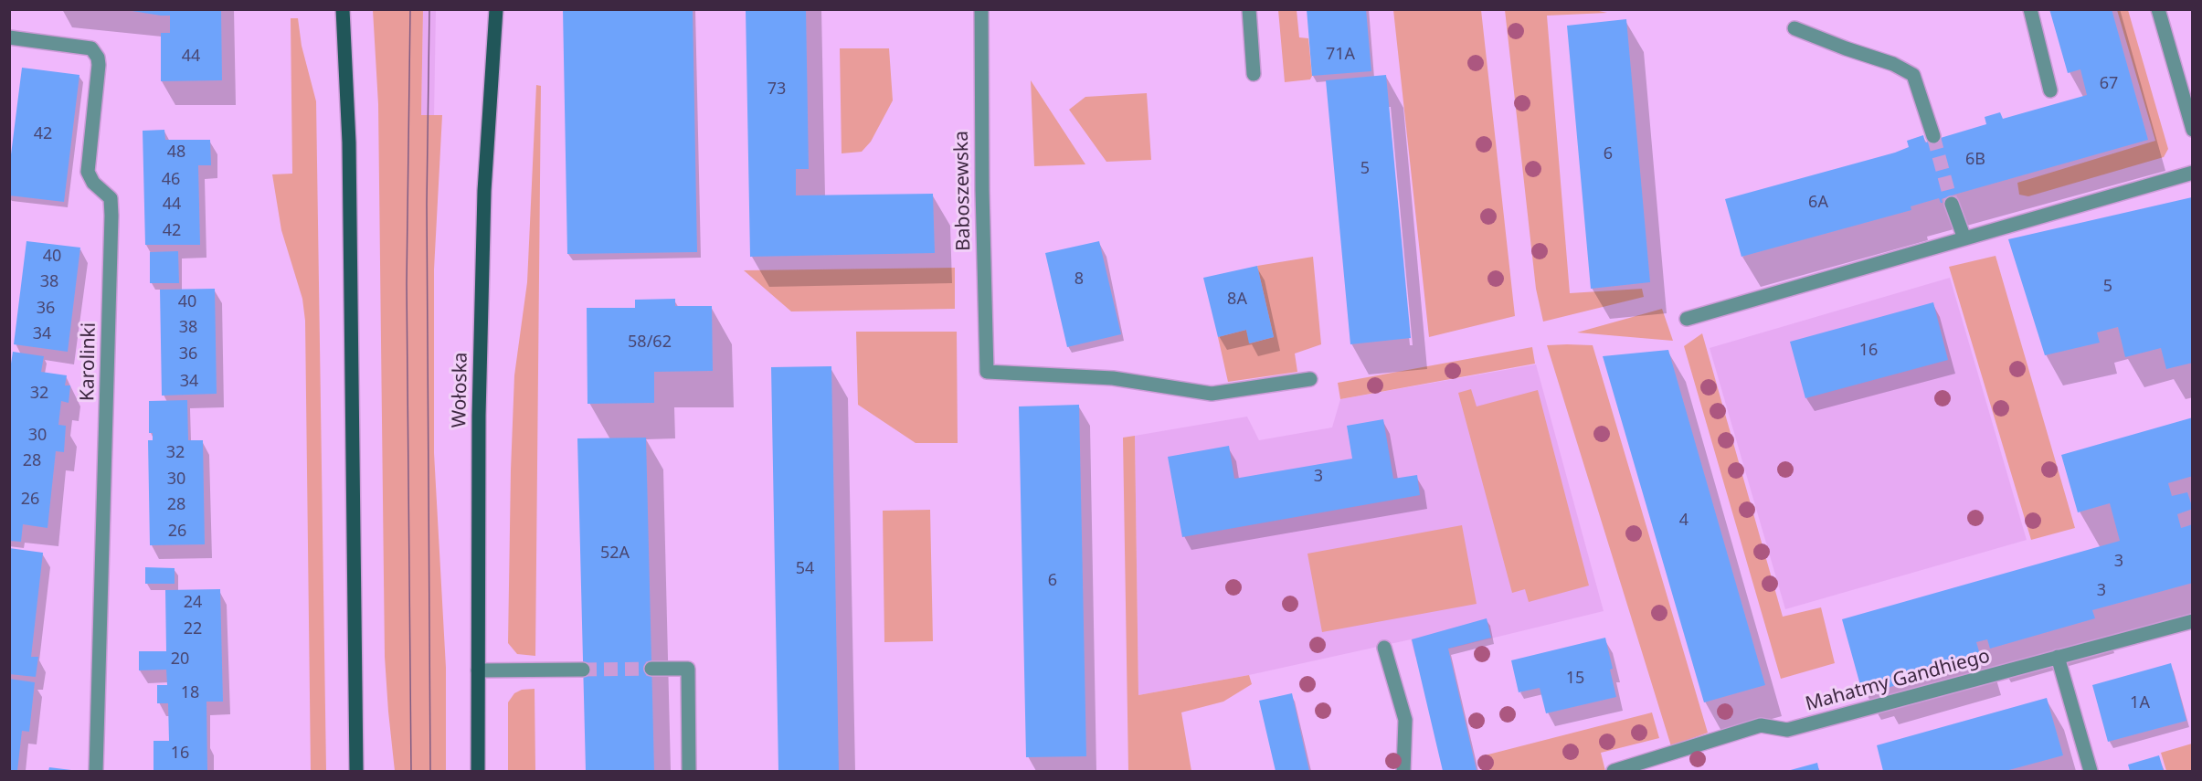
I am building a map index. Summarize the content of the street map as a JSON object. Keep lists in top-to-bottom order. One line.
{"streets":{"main road":["Wołoska"],"street":["Baboszewska","Karolinki","Mahatmy Gandhiego"]},"house_numbers":["71A","44","67","73","42","48","6","6B","5","46","6A","44","42","40","8","38","5","8A","40","36","38","34","58/62","16","36","34","32","30","32","28","3","30","26","28","4","26","52A","3","54","6","3","24","22","20","15","18","1A","16"]}
